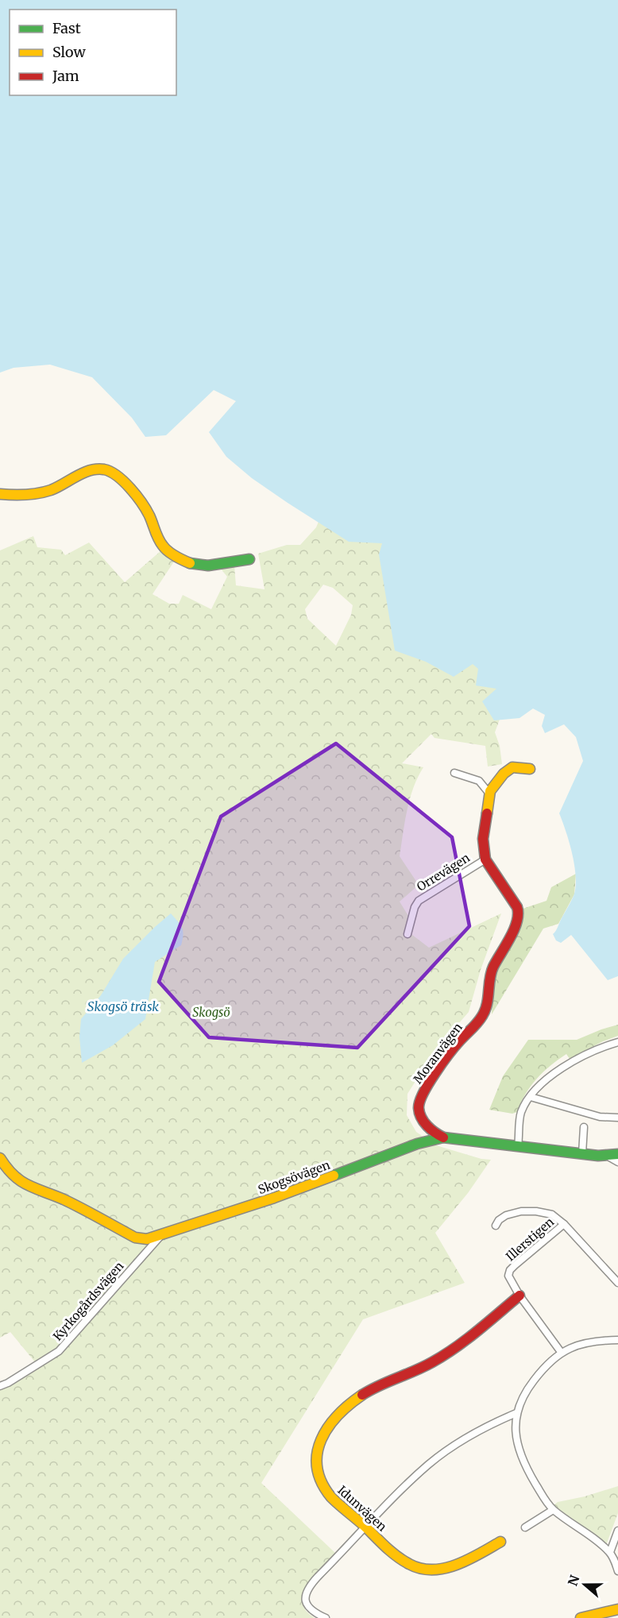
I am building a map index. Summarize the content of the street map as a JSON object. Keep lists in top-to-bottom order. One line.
{"streets":{"street":["Orrevägen","Moranvägen","Skogsövägen","Illerstigen","Kyrkogårdsvägen","Idunvägen"]},"crossings":[["Orrevägen","Moranvägen"],["Moranvägen","Skogsövägen"],["Skogsövägen","Kyrkogårdsvägen"],["Illerstigen","Idunvägen"]],"water":["Skogsö träsk"],"parks":["Skogsö"],"legend":["Fast","Slow","Jam"],"north":"left"}
